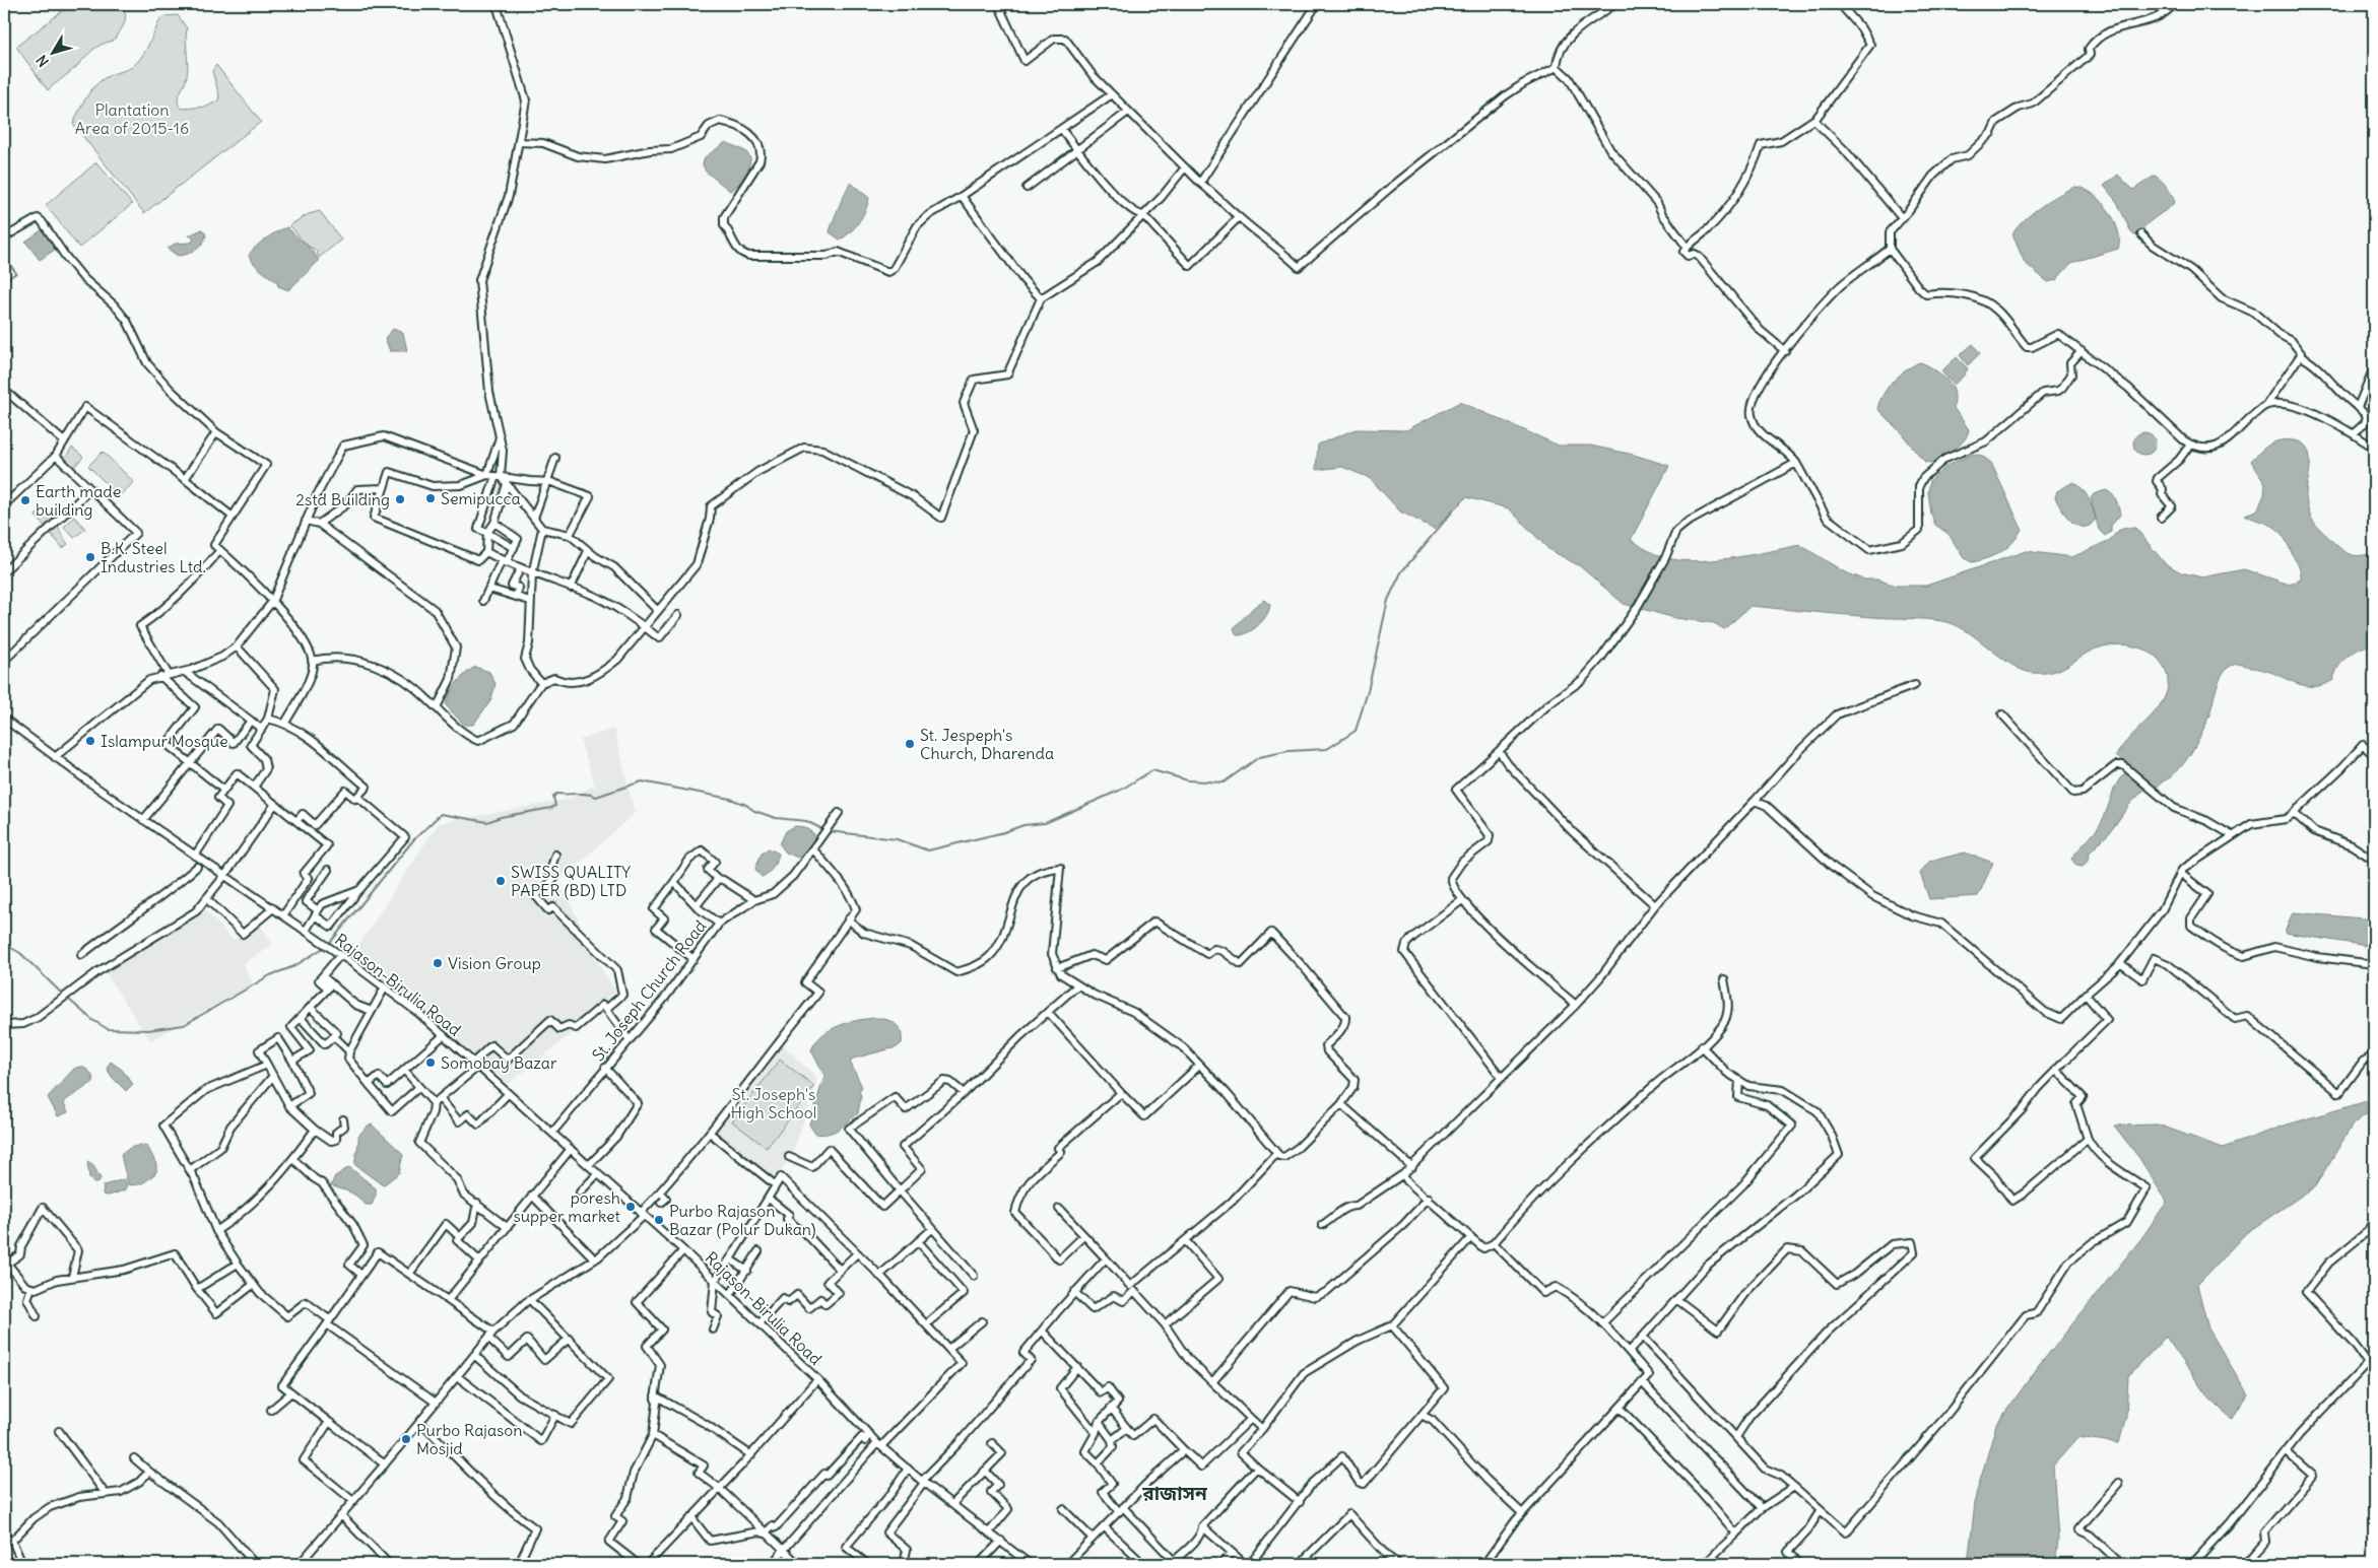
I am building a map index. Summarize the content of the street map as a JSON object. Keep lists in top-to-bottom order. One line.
{"streets":{"street":["Rajason-Birulia Road","St. Joseph Church Road"]},"crossings":[["Rajason-Birulia Road","St. Joseph Church Road"]],"districts":["রাজাসন"],"parks":["Plantation Area of 2015-16","St. Joseph's High School"],"places":["Semipucca","2std Building","Earth made building","B.K. Steel Industries Ltd.","Islampur Mosque","St. Jespeph's Church, Dharenda","SWISS QUALITY PAPER (BD) LTD","Vision Group","Somobay Bazar","poresh supper market","Purbo Rajason Bazar (Polur Dukan)","Purbo Rajason Mosjid"],"north":"bottom left"}
